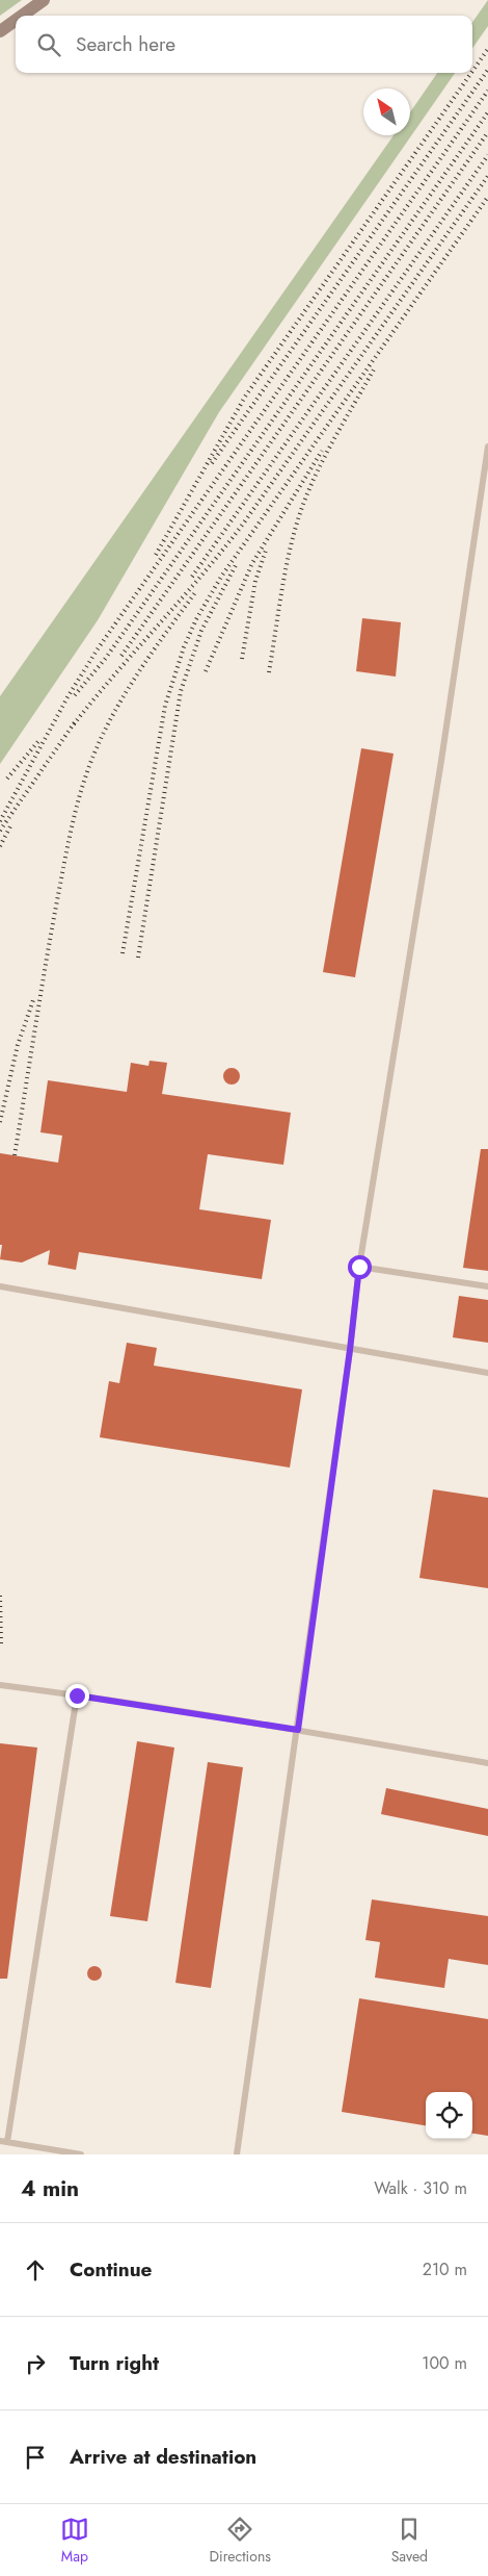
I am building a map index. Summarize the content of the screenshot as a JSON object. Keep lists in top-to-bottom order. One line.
{"north":"top left","page":{"search":"Search here","heading":["4 min","Walk · 310 m"],"list":[["Continue","210 m"],["Turn right","100 m"],"Arrive at destination"],"nav":["Map","Directions","Saved"]}}
